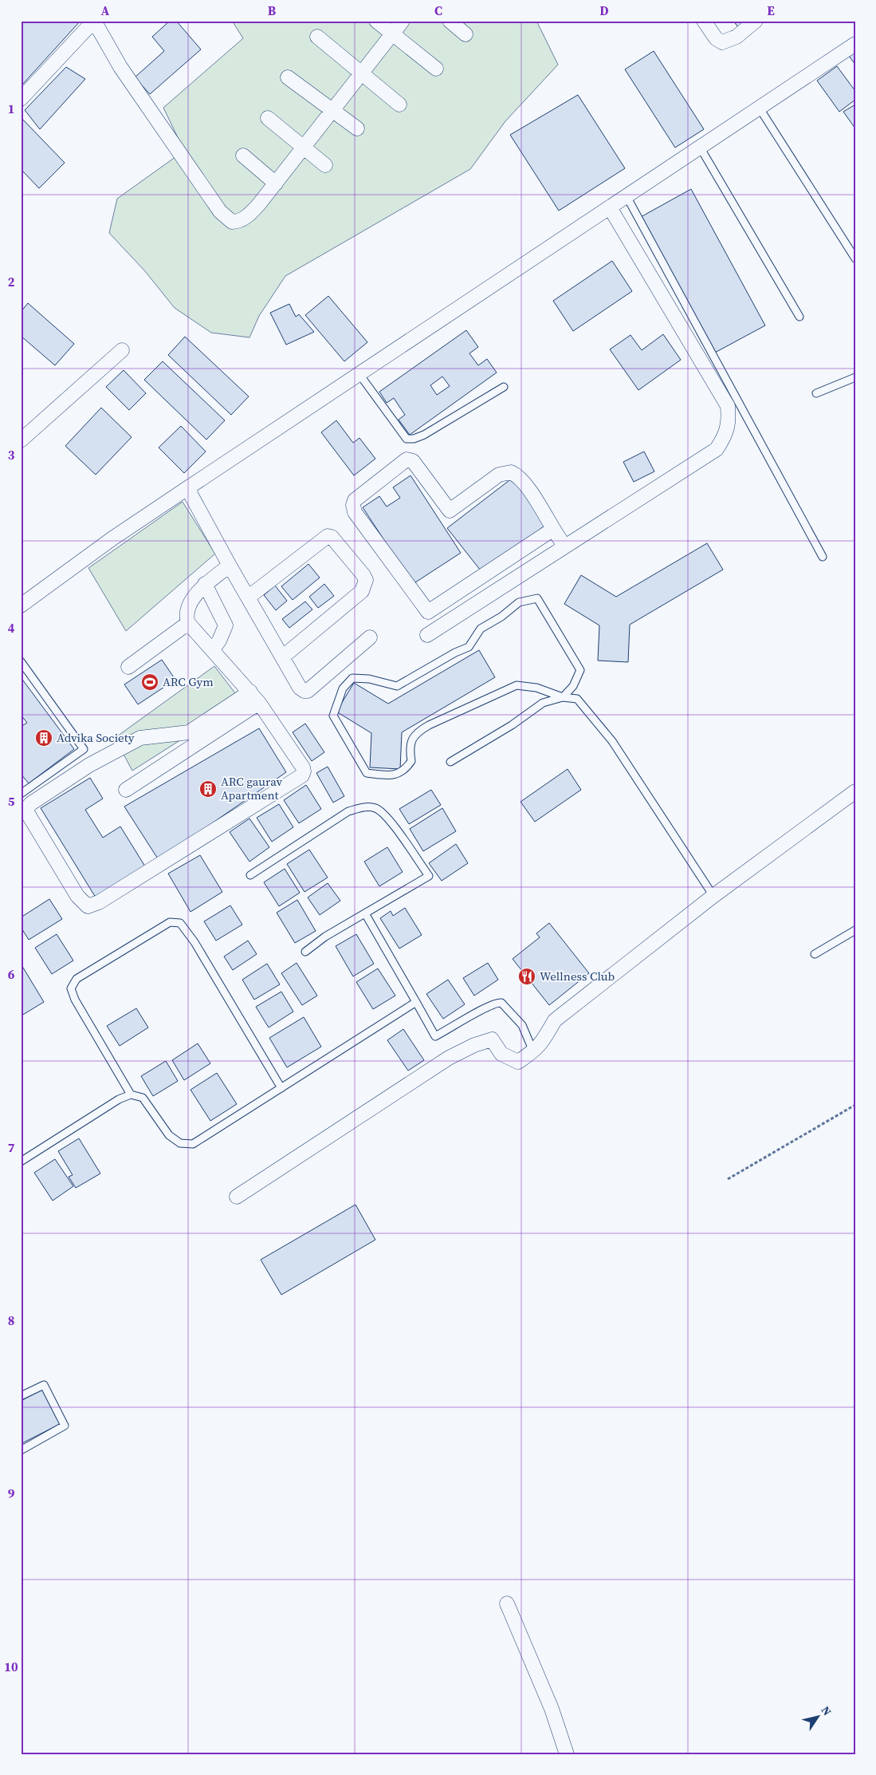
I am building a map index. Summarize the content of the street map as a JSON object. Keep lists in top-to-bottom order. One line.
{"places":{"sports":["ARC Gym"],"building":["Advika Society","ARC gaurav Apartment"],"restaurant":["Wellness Club"]},"north":"top right","grid":{"columns":["A","B","C","D","E"],"rows":["1","2","3","4","5","6","7","8","9","10"]}}
